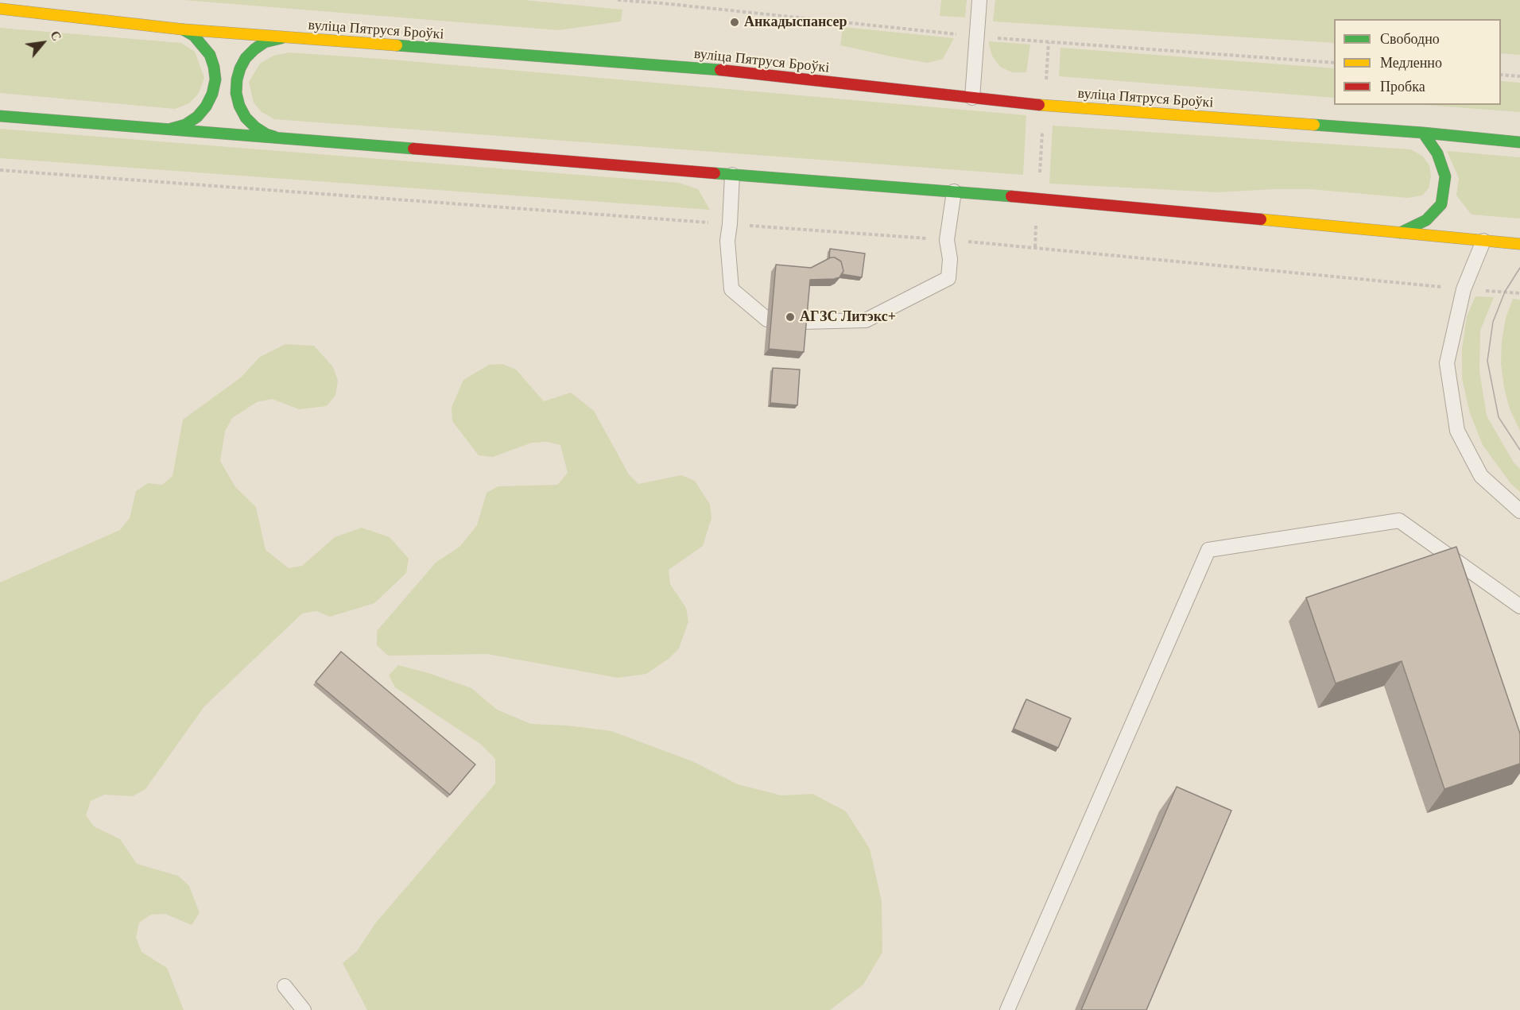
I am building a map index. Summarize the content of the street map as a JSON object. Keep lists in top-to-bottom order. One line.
{"streets":{"main road":["вуліца Пятруся Броўкі"]},"places":["Анкадыспансер","АГЗС Литэкс+"],"legend":["Свободно","Медленно","Пробка"],"north":"top right"}
